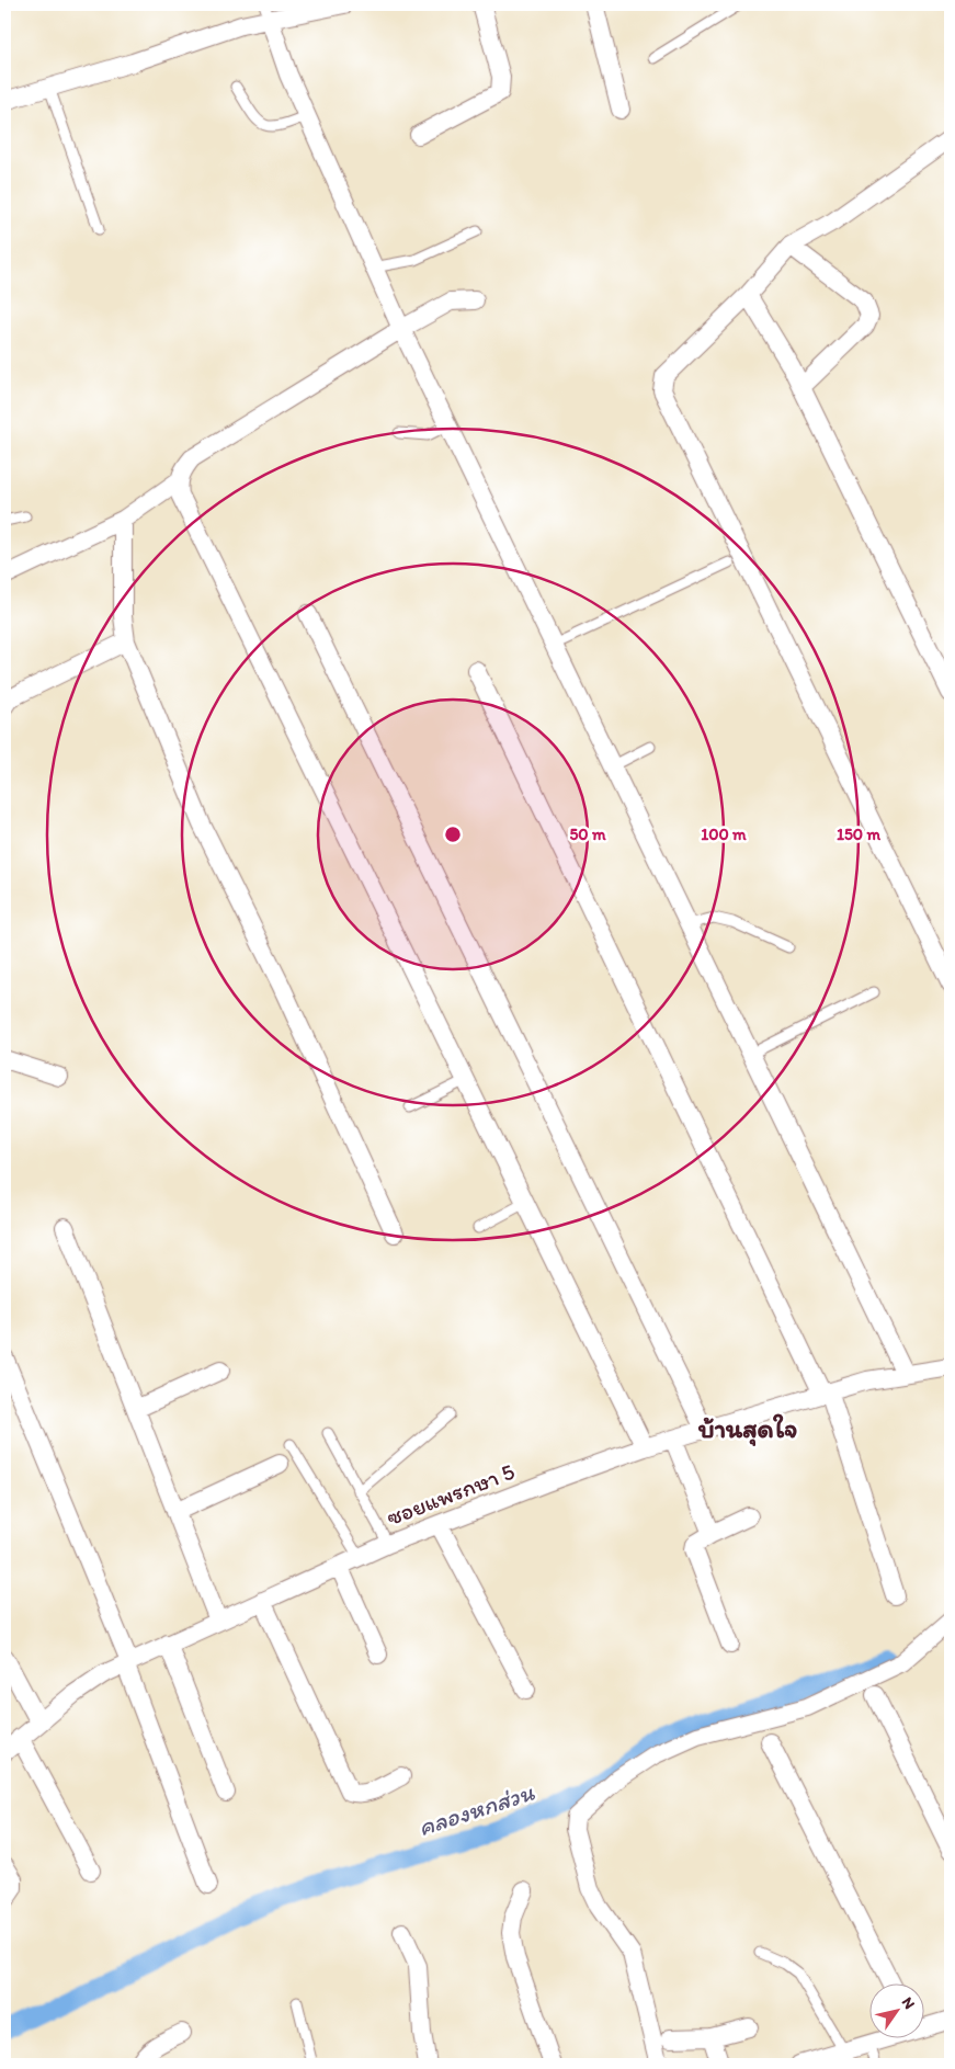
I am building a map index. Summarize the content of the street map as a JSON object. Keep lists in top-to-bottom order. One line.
{"streets":{"street":["ซอยแพรกษา 5"]},"districts":["บ้านสุดใจ"],"water":["คลองหกส่วน"],"north":"top right","rings":["50 m","100 m","150 m"]}
